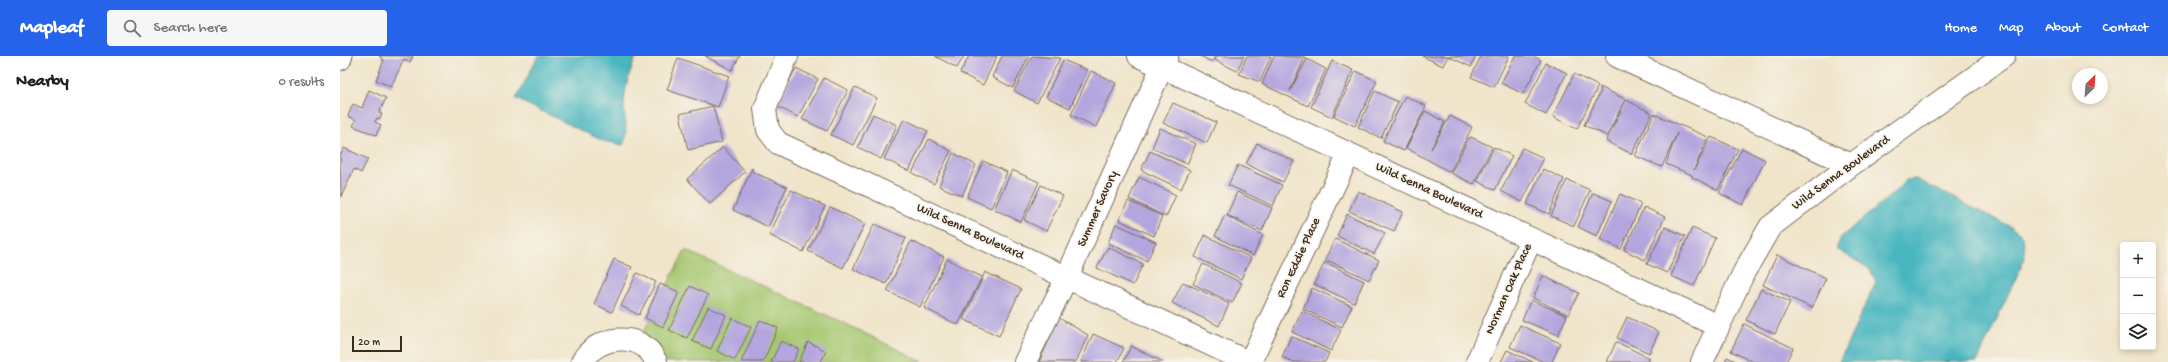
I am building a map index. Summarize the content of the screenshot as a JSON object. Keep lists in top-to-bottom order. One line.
{"streets":{"street":["Wild Senna Boulevard","Summer Savory","Ron Eddie Place","Norman Oak Place"]},"crossings":[["Wild Senna Boulevard","Summer Savory"],["Wild Senna Boulevard","Ron Eddie Place"],["Wild Senna Boulevard","Norman Oak Place"]],"scale_bar":"20 m","north":"top right","page":{"header":"Mapleaf","search":"Search here","nav":["Home","Map","About","Contact"],"heading":["Nearby","0 results"],"map_buttons":["+","−"],"scale":"20 m"}}
